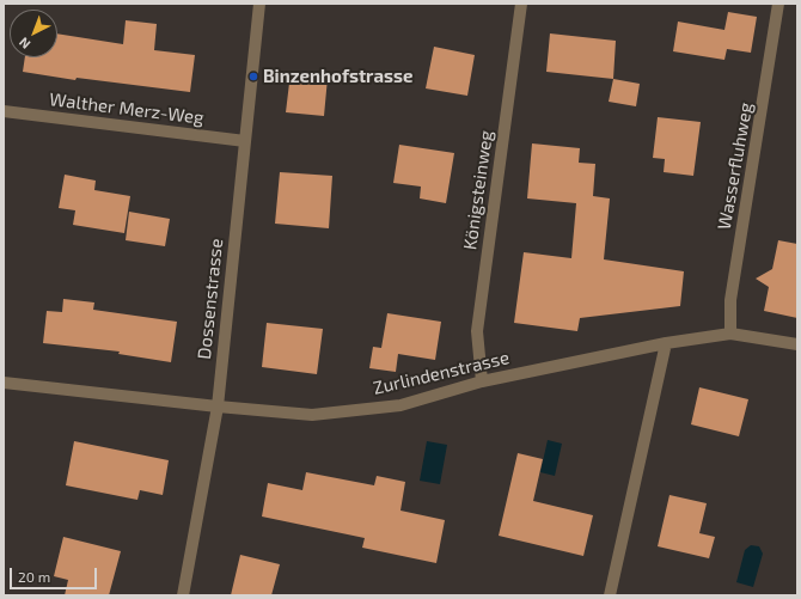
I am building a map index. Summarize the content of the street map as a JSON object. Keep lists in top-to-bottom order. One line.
{"streets":{"street":["Walther Merz-Weg","Wasserfluhweg","Königsteinweg","Dossenstrasse","Zurlindenstrasse"]},"crossings":[["Walther Merz-Weg","Dossenstrasse"],["Wasserfluhweg","Zurlindenstrasse"],["Königsteinweg","Zurlindenstrasse"],["Dossenstrasse","Zurlindenstrasse"]],"places":["Binzenhofstrasse"],"scale_bar":"20 m","north":"bottom left"}
